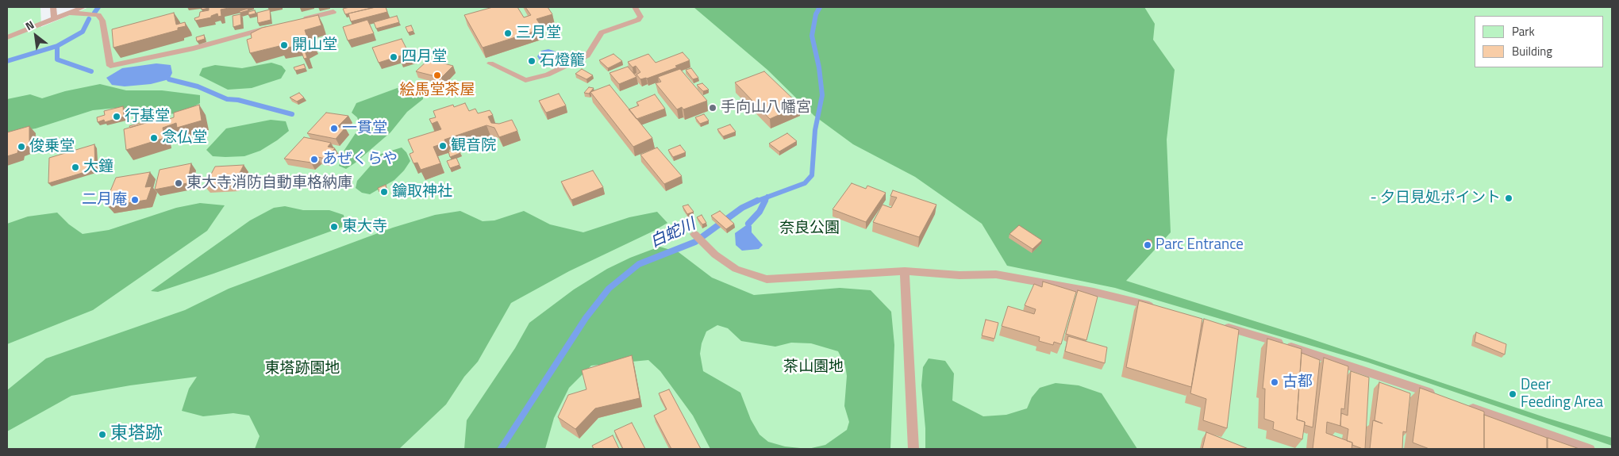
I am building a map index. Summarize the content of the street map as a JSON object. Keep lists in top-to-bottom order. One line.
{"water":["白蛇川"],"parks":["奈良公園","茶山園地","東塔跡園地"],"places":["三月堂","開山堂","四月堂","石燈籠","絵馬堂茶屋","手向山八幡宮","行基堂","一貫堂","念仏堂","観音院","俊乗堂","あぜくらや","大鐘","東大寺消防自動車格納庫","鑰取神社","- 夕日見処ポイント","二月庵","東大寺","Parc Entrance","古都","Deer Feeding Area","東塔跡"],"legend":["Park","Building"],"north":"top left"}
